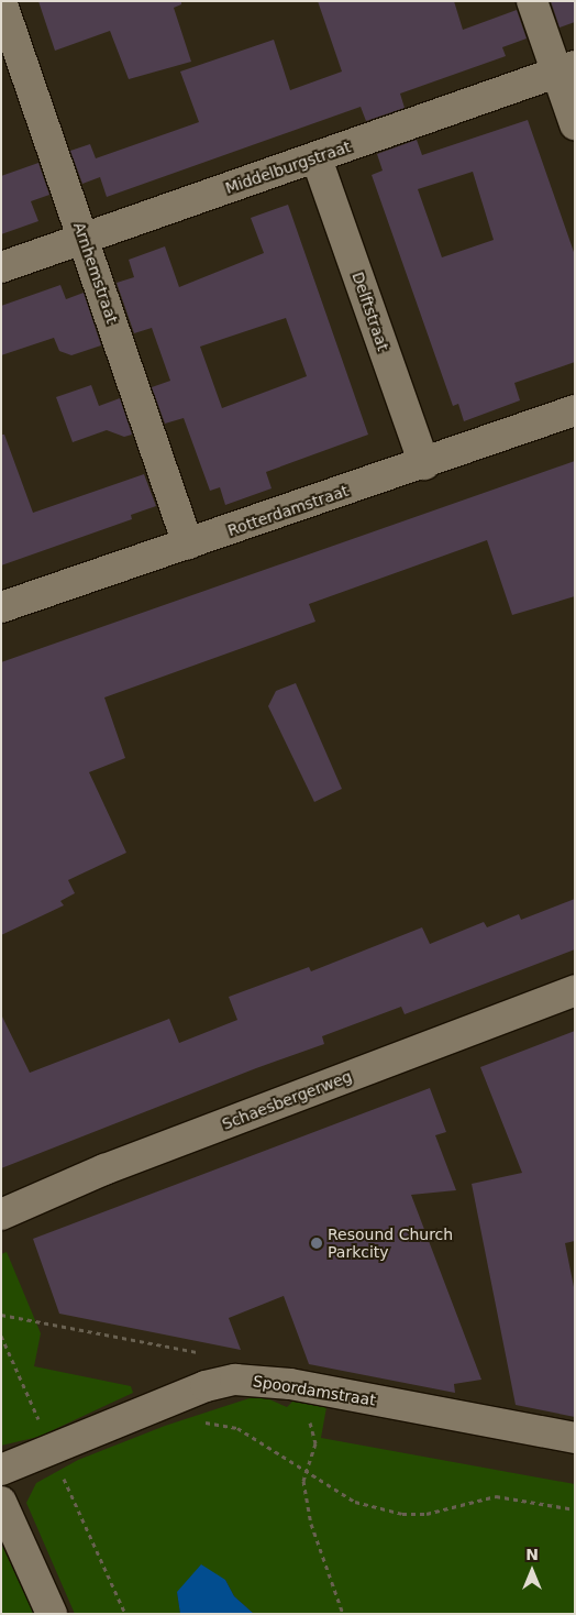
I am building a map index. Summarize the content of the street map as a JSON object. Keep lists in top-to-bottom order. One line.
{"streets":{"street":["Middelburgstraat","Arnhemstraat","Delftstraat","Rotterdamstraat","Schaesbergerweg","Spoordamstraat"]},"crossings":[["Middelburgstraat","Arnhemstraat"],["Middelburgstraat","Delftstraat"],["Arnhemstraat","Rotterdamstraat"],["Delftstraat","Rotterdamstraat"]],"places":["Resound Church Parkcity"],"north":"top"}
